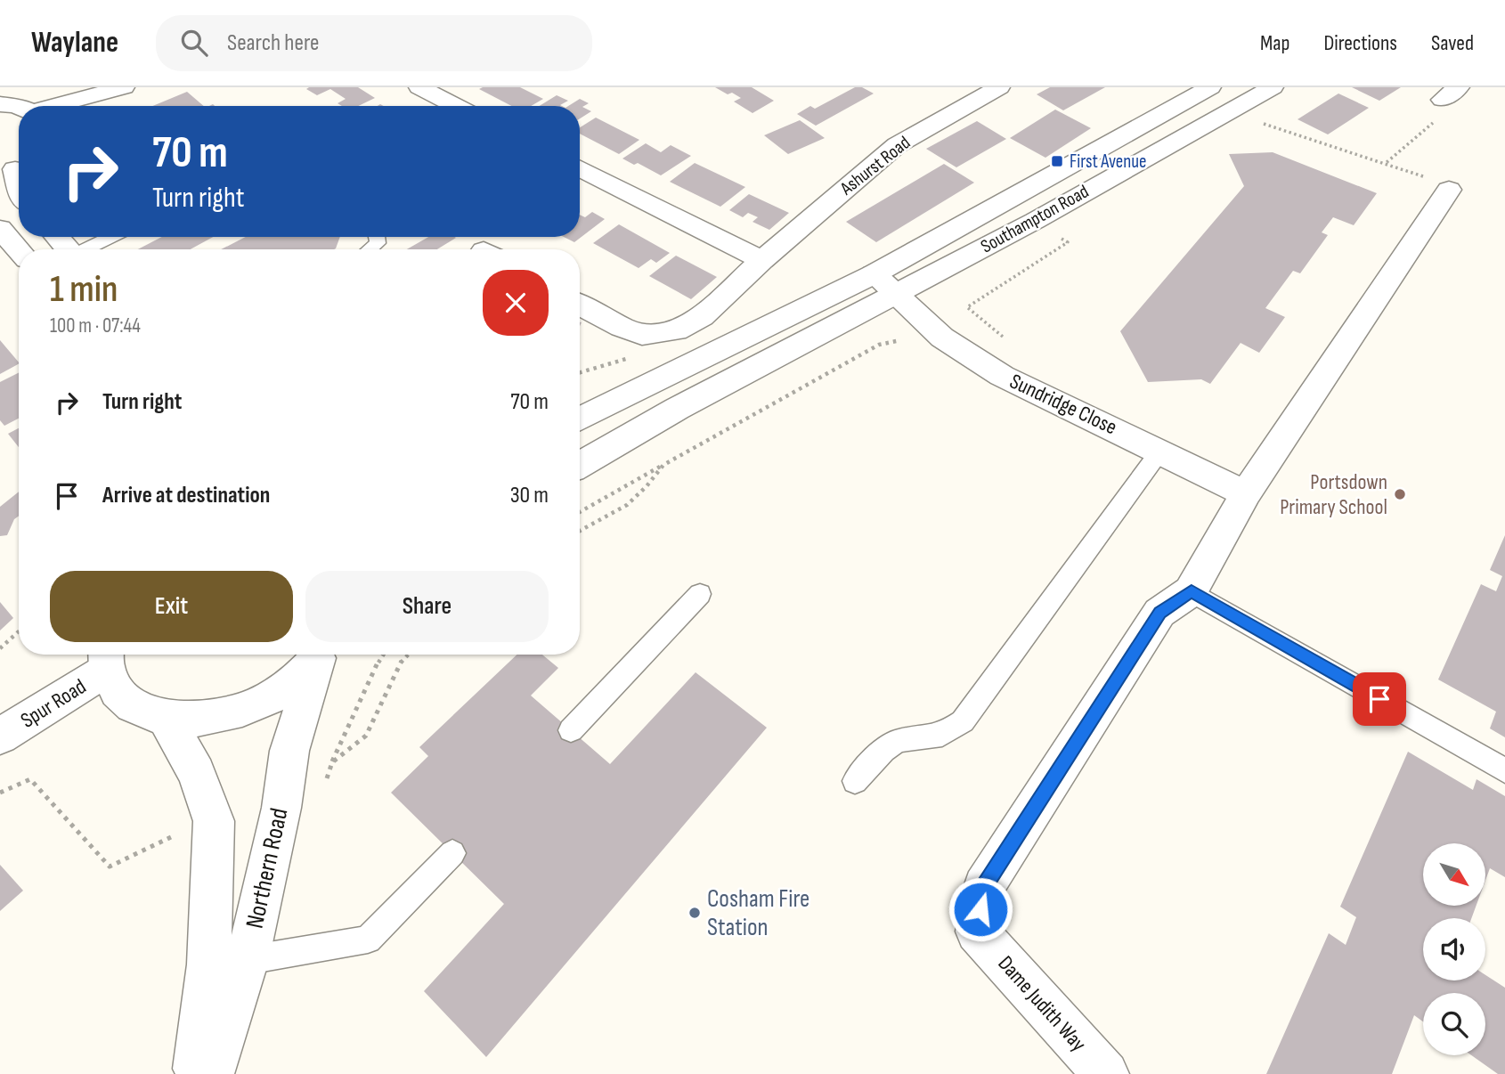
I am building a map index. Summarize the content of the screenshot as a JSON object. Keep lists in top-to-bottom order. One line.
{"streets":{"main road":["Ashurst Road","Southampton Road","Sundridge Close","Spur Road","Northern Road","Dame Judith Way"]},"crossings":[["Southampton Road","Sundridge Close"]],"places":{"transit":["First Avenue"],"other":["Portsdown Primary School","Cosham Fire Station"]},"north":"bottom right","page":{"header":"Waylane","search":"Search here","nav":["Map","Directions","Saved"],"turn":["70 m","Turn right"],"heading":["1 min","100 m · 07:44"],"list":[{"name":"Turn right","value":"70 m"},{"name":"Arrive at destination","value":"30 m"}],"buttons":["Exit","Share"]}}
